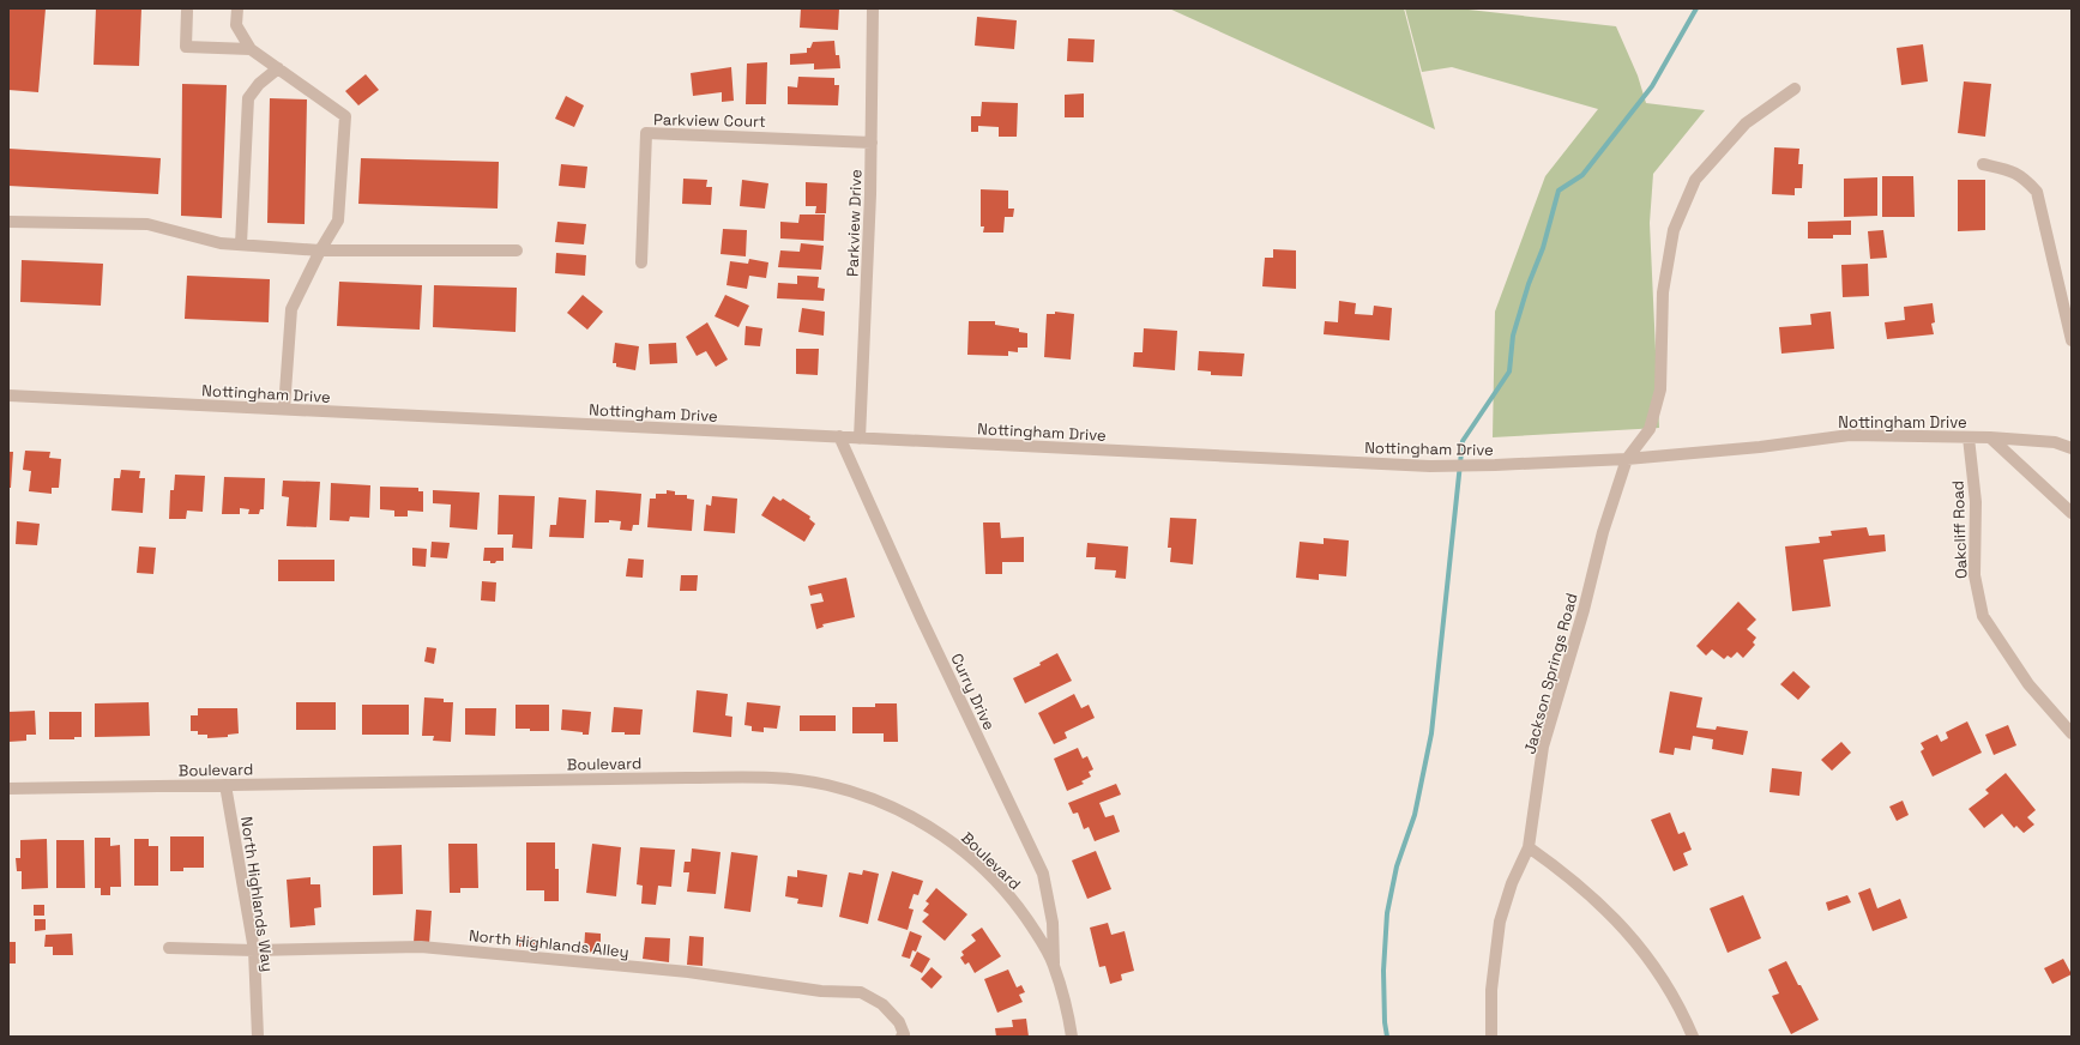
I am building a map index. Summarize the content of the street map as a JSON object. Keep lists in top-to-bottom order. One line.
{"streets":{"street":["Parkview Court","Parkview Drive","Nottingham Drive","Oakcliff Road","Jackson Springs Road","Curry Drive","Boulevard","North Highlands Way","North Highlands Alley"]},"crossings":[["Parkview Court","Parkview Drive"],["Parkview Drive","Nottingham Drive"],["Nottingham Drive","Oakcliff Road"],["Nottingham Drive","Jackson Springs Road"],["Nottingham Drive","Curry Drive"],["Curry Drive","Boulevard"],["Boulevard","North Highlands Way"],["North Highlands Way","North Highlands Alley"]]}
